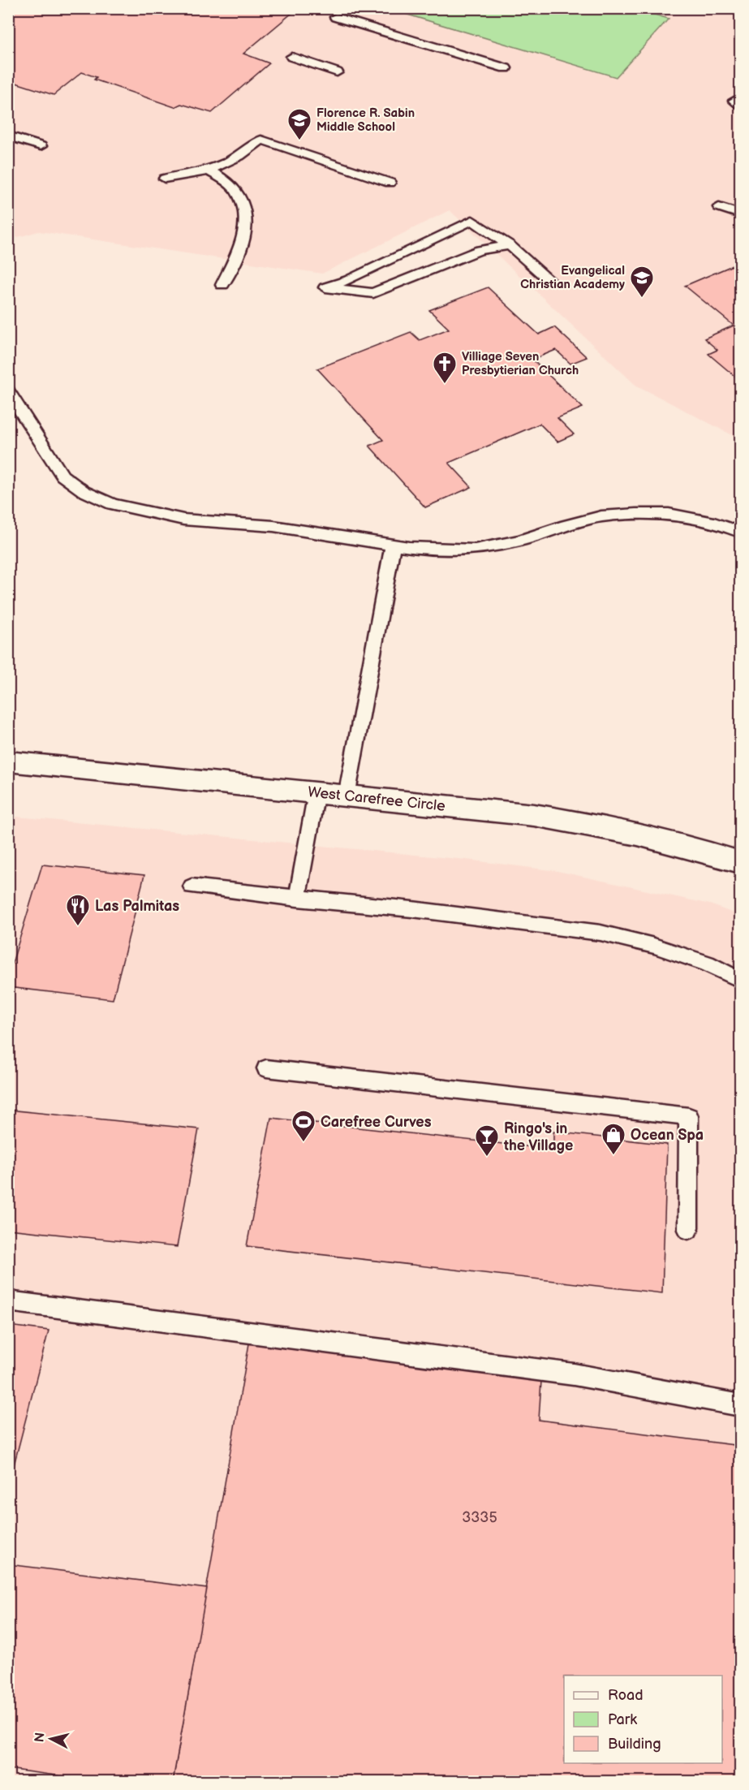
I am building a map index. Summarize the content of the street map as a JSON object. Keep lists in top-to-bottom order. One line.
{"streets":{"main road":["West Carefree Circle"]},"places":{"school or university":["Florence R. Sabin Middle School","Evangelical Christian Academy"],"church":["Villiage Seven Presbytierian Church"],"restaurant":["Las Palmitas"],"sports":["Carefree Curves"],"shop":["Ocean Spa"],"bar":["Ringo's in the Village"]},"house_numbers":["3335"],"legend":["Road","Park","Building"],"north":"left"}
